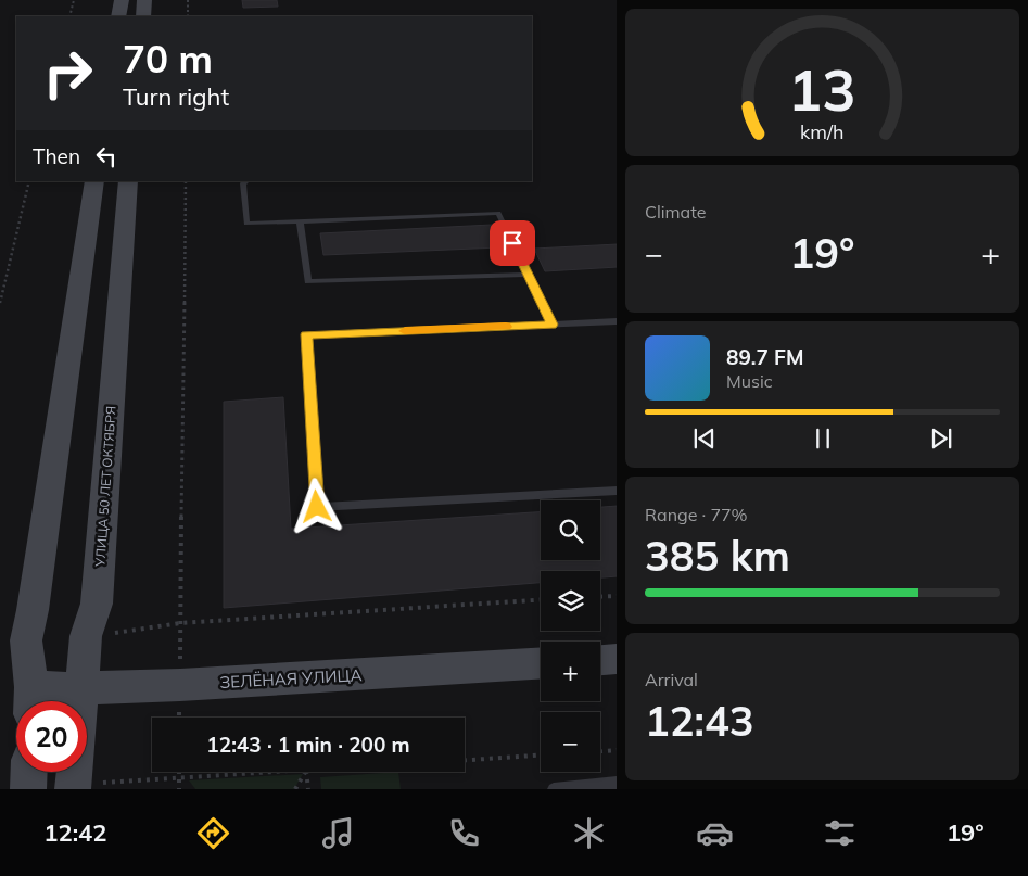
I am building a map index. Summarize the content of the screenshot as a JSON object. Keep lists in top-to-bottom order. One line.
{"streets":{"main road":["УЛИЦА 50 ЛЕТ ОКТЯБРЯ","ЗЕЛЁНАЯ УЛИЦА"]},"crossings":[["УЛИЦА 50 ЛЕТ ОКТЯБРЯ","ЗЕЛЁНАЯ УЛИЦА"]],"page":{"turn":["70 m","Turn right"],"then":"Then","tile":["Climate",["Range · 77%","385 km"],["Arrival","12:43"]],"heat":["−","19°","+"],"song":["89.7 FM","Music"],"map_buttons":["+","−"],"limit":"20","trip":"12:43 · 1 min · 200 m","tabs":["12:42","19°"],"gauge":["13","km/h"]}}
